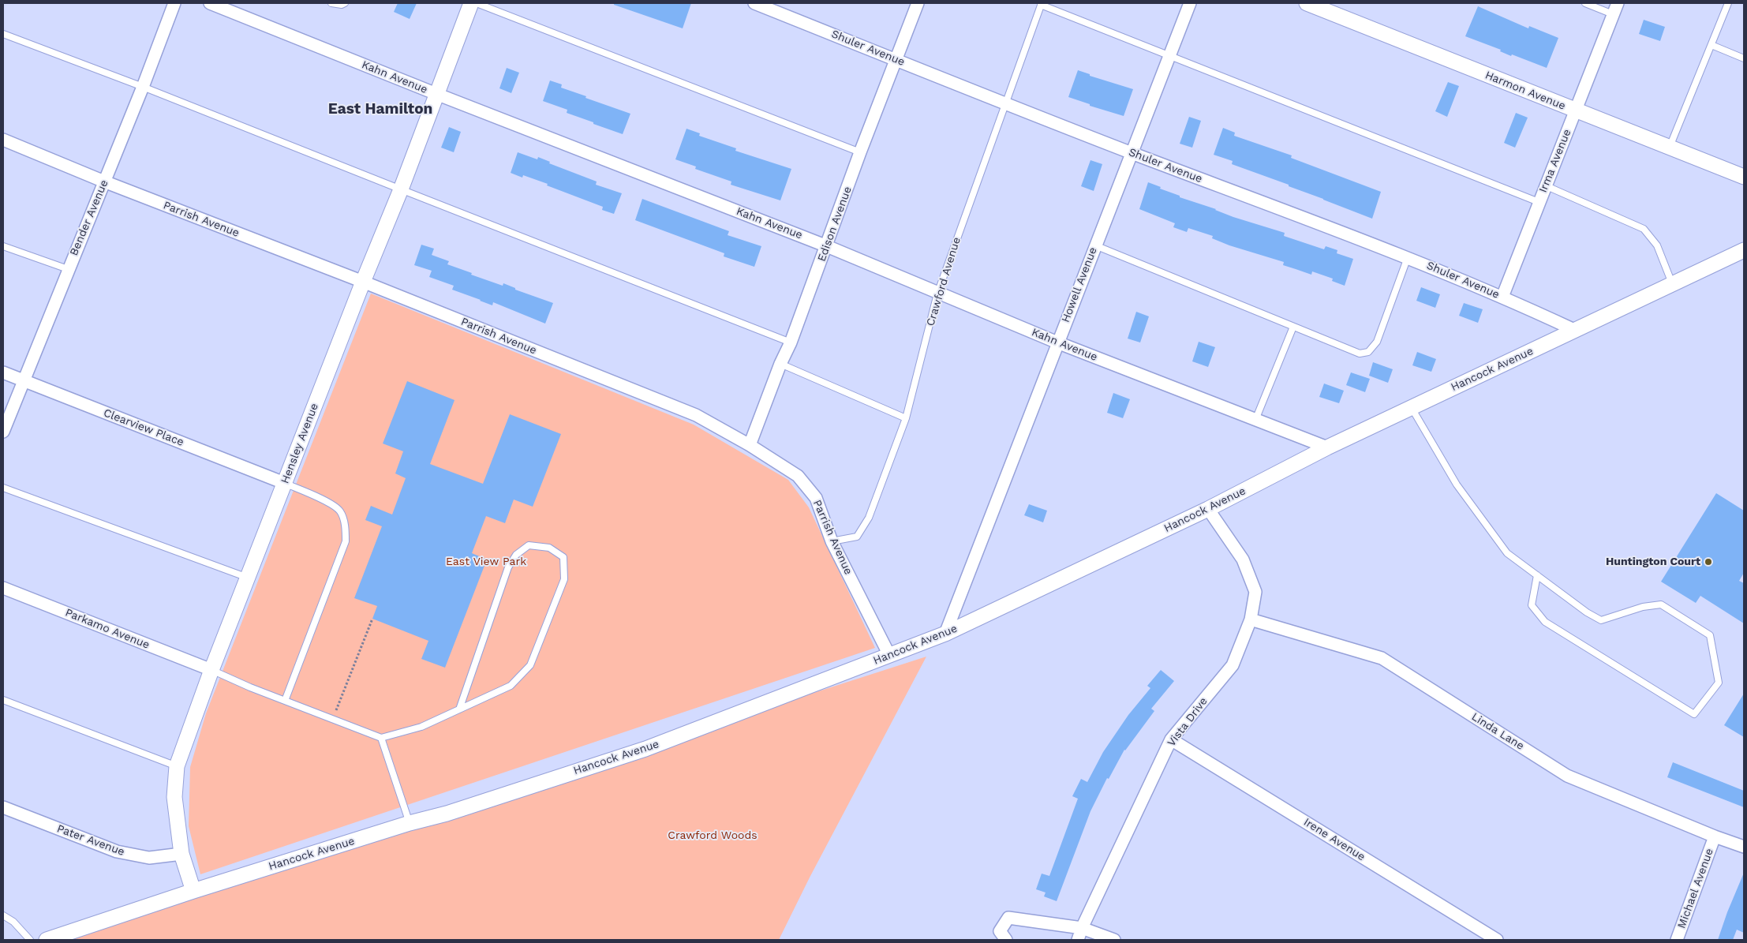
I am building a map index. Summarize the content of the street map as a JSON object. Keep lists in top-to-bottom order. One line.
{"streets":{"street":["Shuler Avenue","Kahn Avenue","Harmon Avenue","Irma Avenue","Bender Avenue","Parrish Avenue","Edison Avenue","Howell Avenue","Hancock Avenue","Clearview Place","Hensley Avenue","Parkamo Avenue","Vista Drive","Linda Lane","Irene Avenue","Pater Avenue","Michael Avenue"],"lane":["Crawford Avenue"]},"crossings":[["Shuler Avenue","Irma Avenue"],["Shuler Avenue","Edison Avenue"],["Shuler Avenue","Crawford Avenue"],["Shuler Avenue","Howell Avenue"],["Shuler Avenue","Hancock Avenue"],["Kahn Avenue","Edison Avenue"],["Kahn Avenue","Crawford Avenue"],["Kahn Avenue","Howell Avenue"],["Kahn Avenue","Hancock Avenue"],["Kahn Avenue","Hensley Avenue"],["Harmon Avenue","Irma Avenue"],["Bender Avenue","Parrish Avenue"],["Bender Avenue","Clearview Place"],["Parrish Avenue","Edison Avenue"],["Parrish Avenue","Crawford Avenue"],["Parrish Avenue","Hancock Avenue"],["Parrish Avenue","Hensley Avenue"],["Howell Avenue","Hancock Avenue"],["Hancock Avenue","Hensley Avenue"],["Hancock Avenue","Vista Drive"],["Clearview Place","Hensley Avenue"],["Hensley Avenue","Parkamo Avenue"],["Hensley Avenue","Pater Avenue"],["Vista Drive","Linda Lane"],["Vista Drive","Irene Avenue"],["Linda Lane","Michael Avenue"]],"districts":["East Hamilton"],"parks":["East View Park","Crawford Woods"],"places":["Huntington Court"]}
